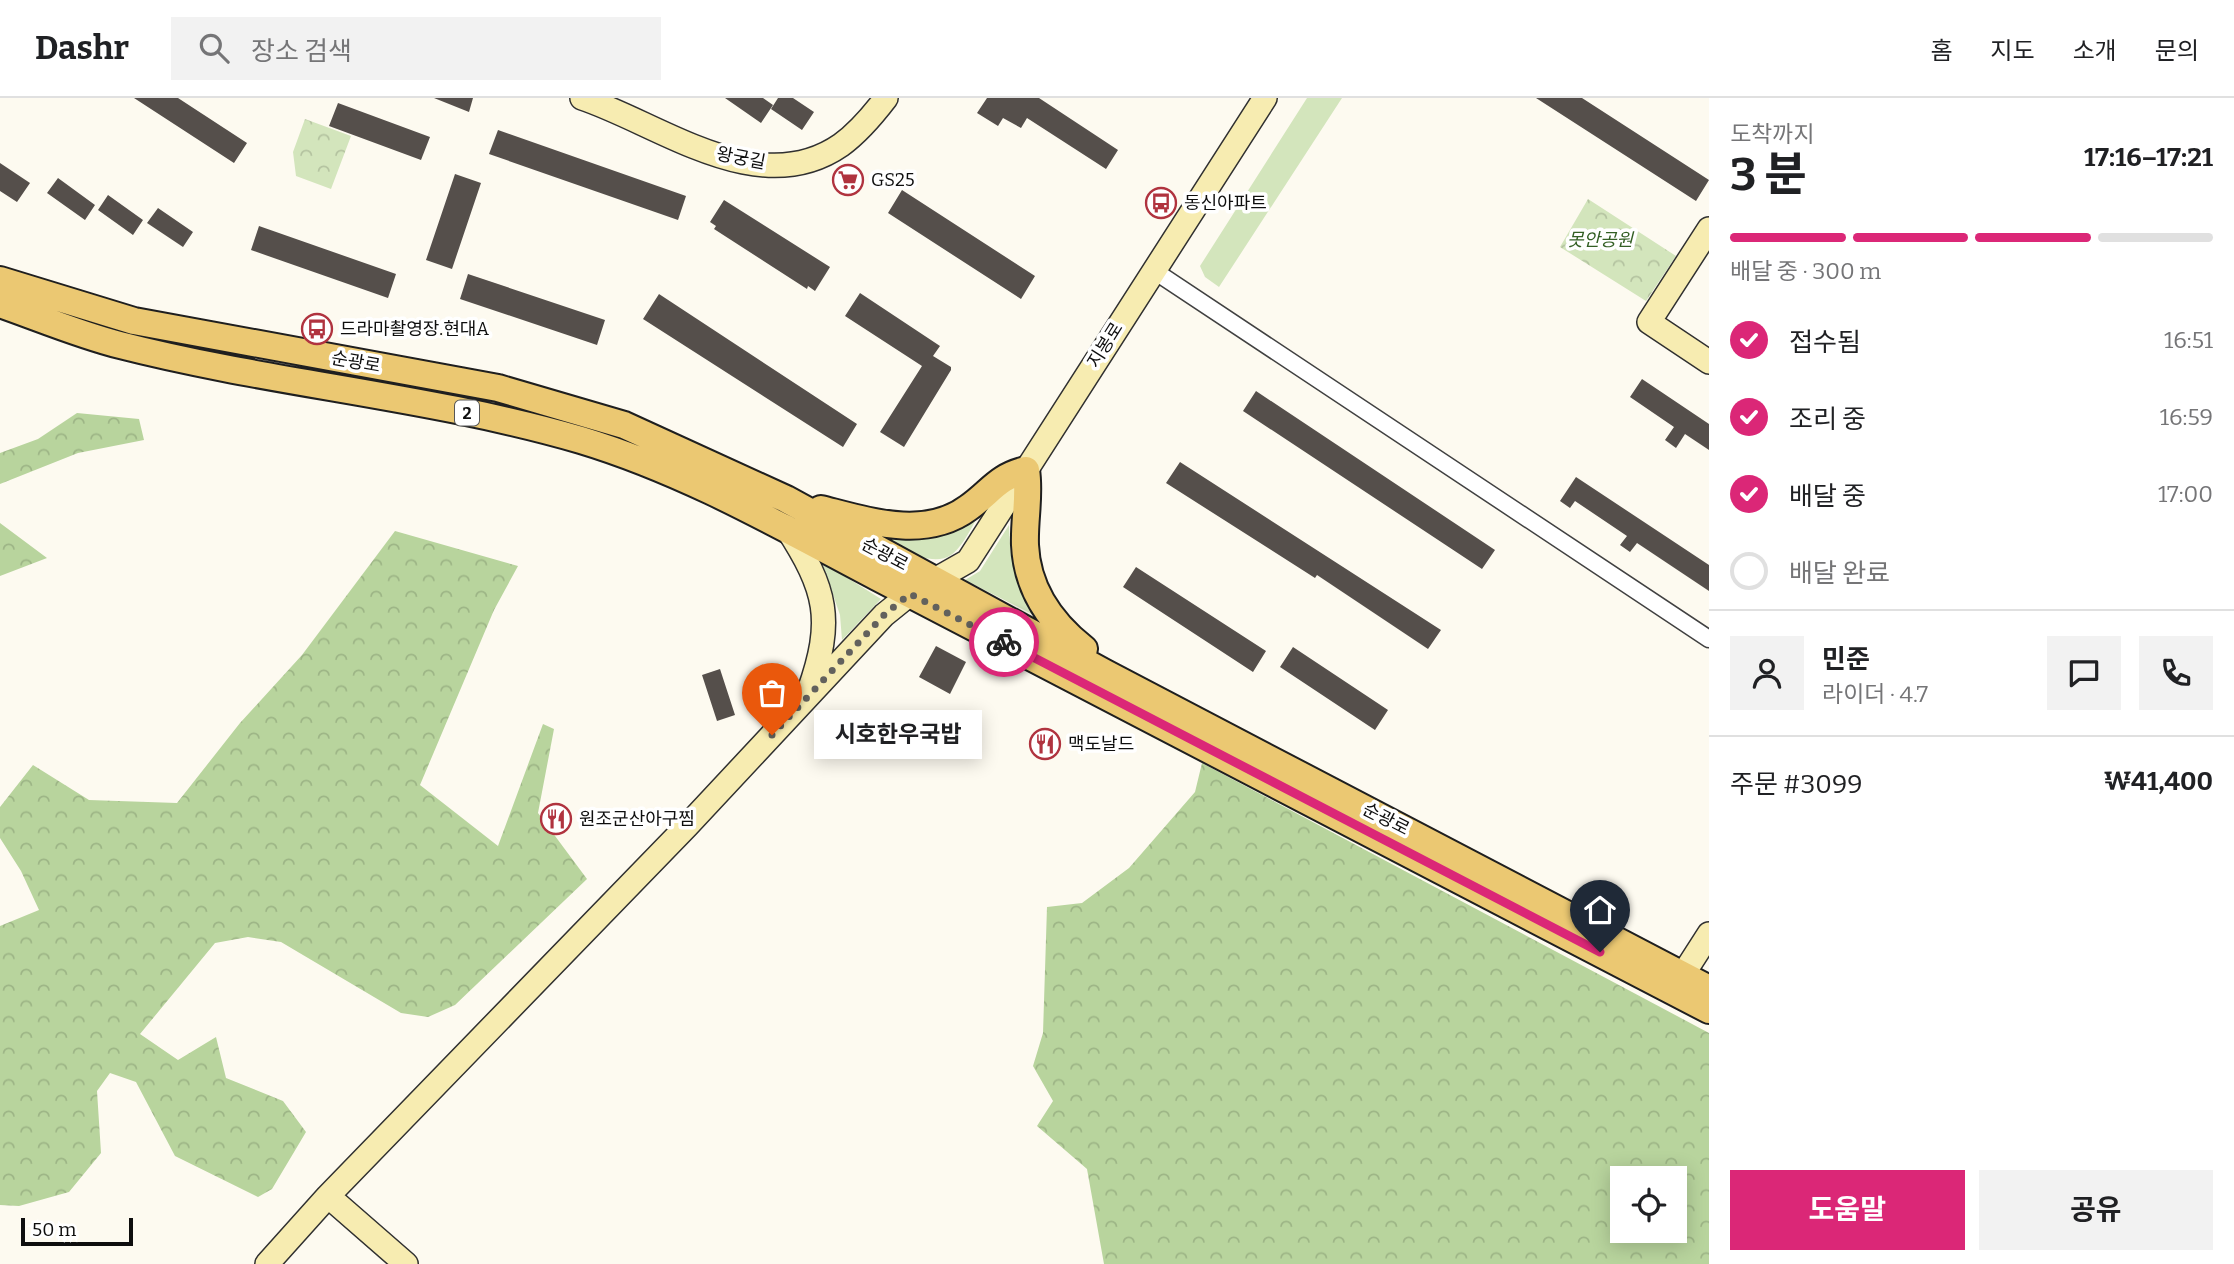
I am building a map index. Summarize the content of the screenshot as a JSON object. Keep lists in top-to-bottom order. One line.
{"streets":{"main road":["순광로","2"],"street":["왕궁길","지봉로"]},"crossings":[["지봉로","순광로"]],"parks":["못안공원"],"places":{"supermarket":["GS25"],"bus stop":["동신아파트","드라마촬영장.현대A"],"other":["시호한우국밥"],"restaurant":["맥도날드","원조군산아구찜"]},"scale_bar":"50 m","page":{"header":"Dashr","search":"장소 검색","nav":["홈","지도","소개","문의"],"heading":["3 분","도착까지","17:16–17:21"],"panel":["민준","라이더 · 4.7","주문 #3099","₩41,400"],"bar":"배달 중 · 300 m","list":[["접수됨","16:51"],["조리 중","16:59"],["배달 중","17:00"],"배달 완료"],"bubble":"시호한우국밥","buttons":["도움말","공유"],"scale":"50 m"}}
